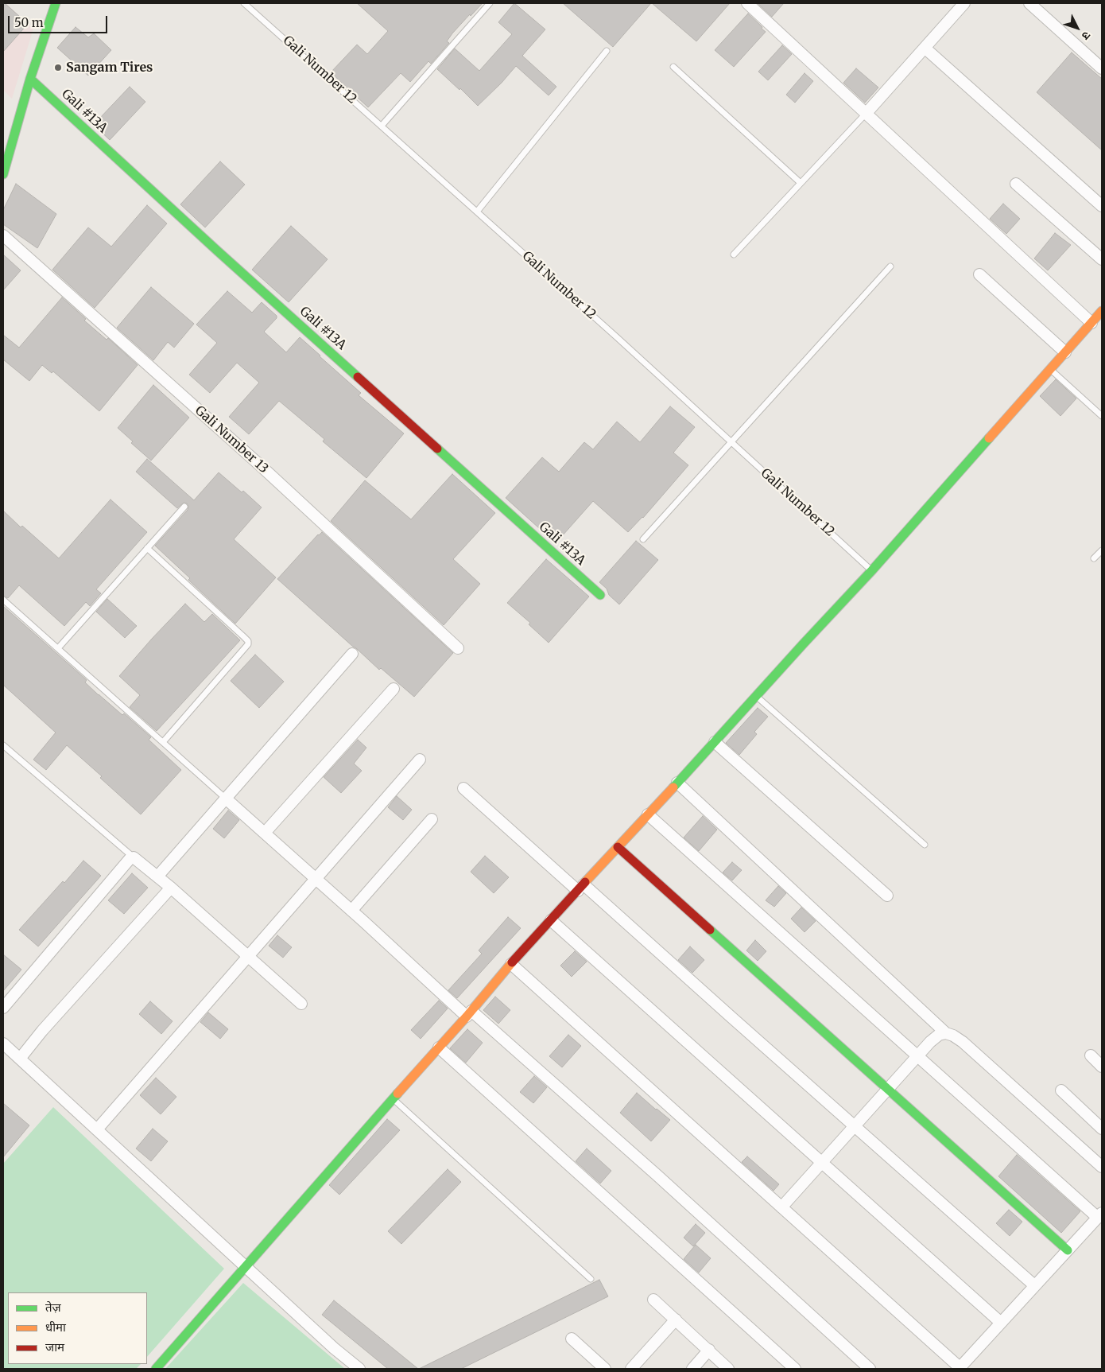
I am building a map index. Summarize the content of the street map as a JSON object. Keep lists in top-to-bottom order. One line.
{"streets":{"street":["Gali #13A","Gali Number 13"],"lane":["Gali Number 12"]},"places":["Sangam Tires"],"legend":["तेज़","धीमा","जाम"],"scale_bar":"50 m","north":"bottom right"}
